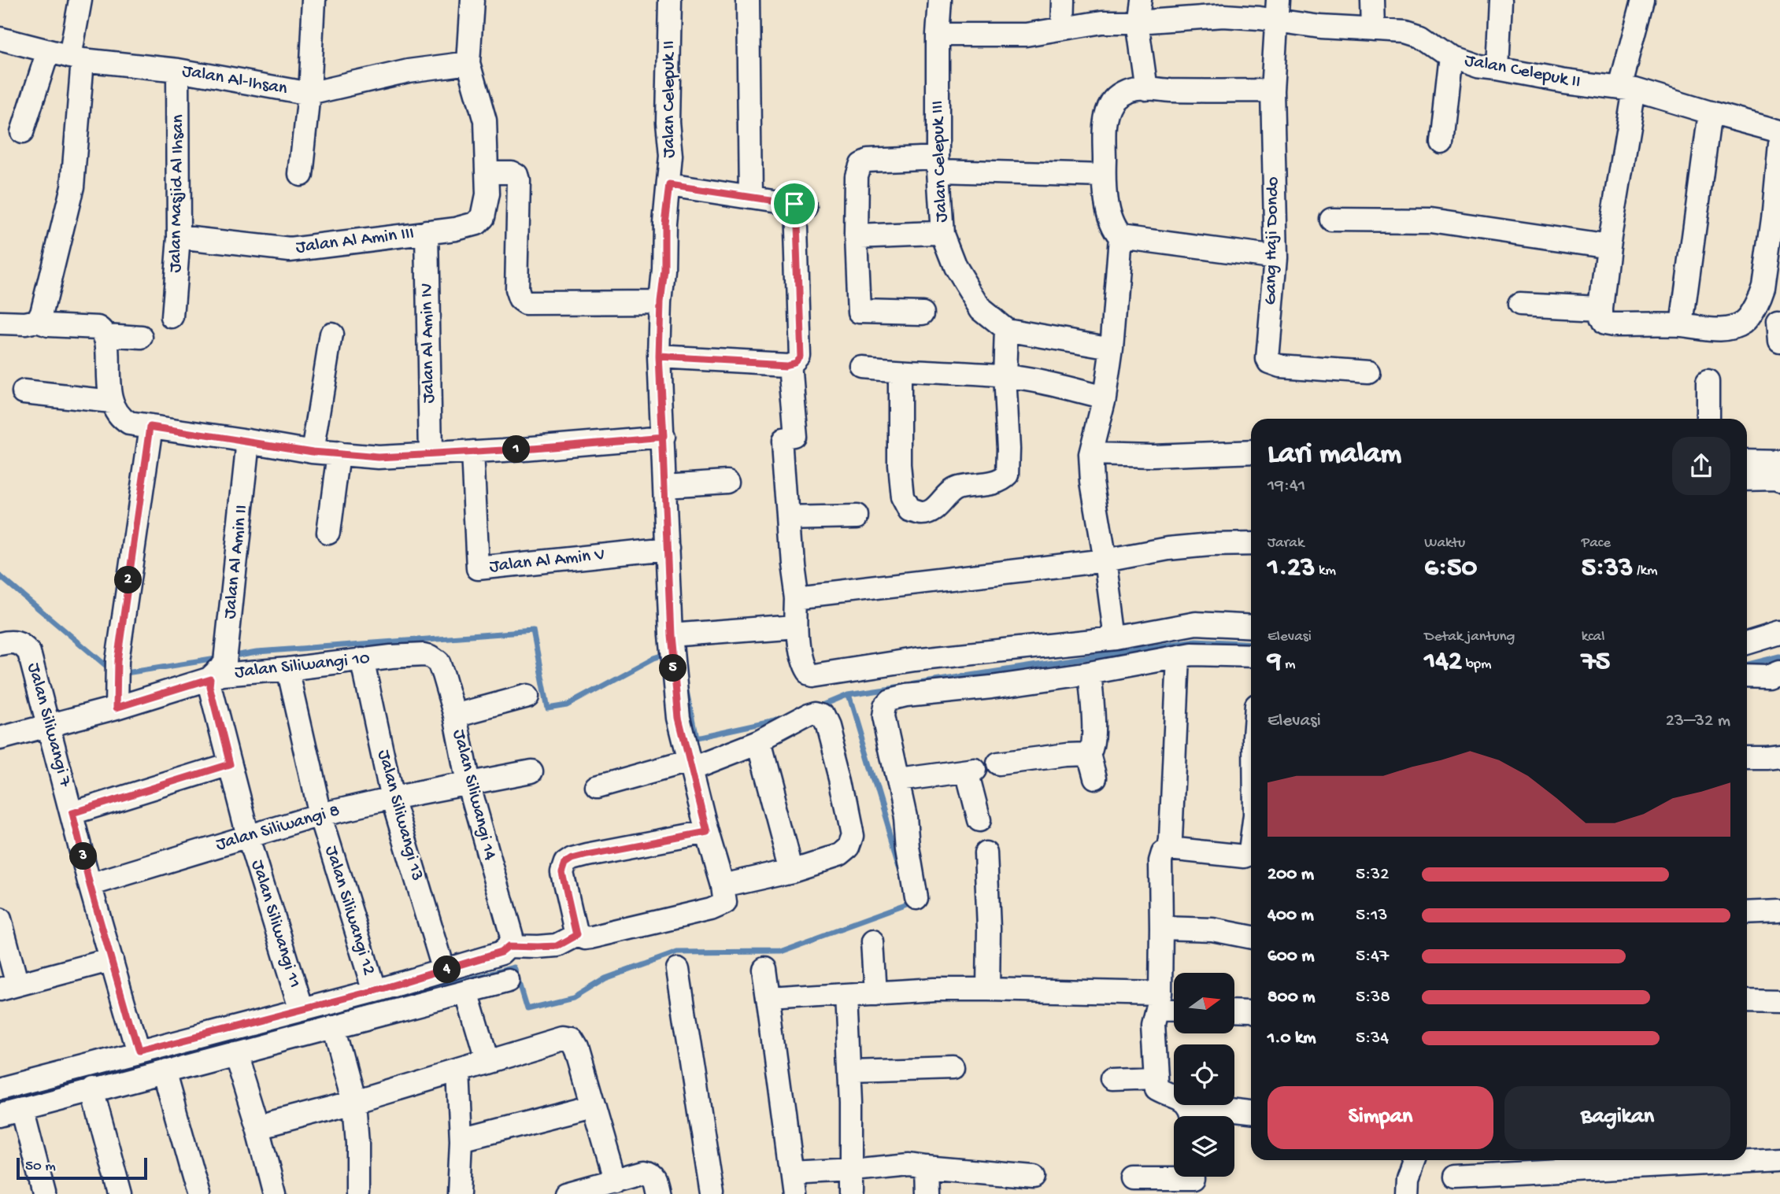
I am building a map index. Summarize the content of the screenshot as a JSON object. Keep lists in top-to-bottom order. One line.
{"streets":{"street":["Jalan Celepuk II","Jalan Al-Ihsan","Jalan Celepuk III","Jalan Masjid Al Ihsan","Jalan Al Amin III","Gang Haji Dondo","Jalan Al Amin IV","Jalan Al Amin V","Jalan Al Amin II","Jalan Siliwangi 10","Jalan Siliwangi 7","Jalan Siliwangi 14","Jalan Siliwangi 13","Jalan Siliwangi 8","Jalan Siliwangi 12","Jalan Siliwangi 11"]},"crossings":[["Jalan Celepuk II","Jalan Celepuk III"],["Jalan Celepuk II","Gang Haji Dondo"],["Jalan Celepuk II","Jalan Al Amin V"],["Jalan Al-Ihsan","Jalan Masjid Al Ihsan"],["Jalan Al-Ihsan","Jalan Al Amin III"],["Jalan Masjid Al Ihsan","Jalan Al Amin III"],["Jalan Al Amin III","Jalan Al Amin IV"],["Jalan Al Amin II","Jalan Siliwangi 10"],["Jalan Al Amin II","Jalan Siliwangi 11"],["Jalan Siliwangi 10","Jalan Siliwangi 7"],["Jalan Siliwangi 10","Jalan Siliwangi 14"],["Jalan Siliwangi 10","Jalan Siliwangi 13"],["Jalan Siliwangi 10","Jalan Siliwangi 12"],["Jalan Siliwangi 10","Jalan Siliwangi 11"],["Jalan Siliwangi 7","Jalan Siliwangi 8"],["Jalan Siliwangi 14","Jalan Siliwangi 8"],["Jalan Siliwangi 13","Jalan Siliwangi 8"],["Jalan Siliwangi 8","Jalan Siliwangi 12"],["Jalan Siliwangi 8","Jalan Siliwangi 11"]],"scale_bar":"50 m","north":"right","page":{"heading":["Lari malam","19:41"],"pins":["1","2","5","3","4"],"stats":[["Jarak","1.23 km"],["Waktu","6:50"],["Pace","5:33 /km"],["Elevasi","9 m"],["Detak jantung","142 bpm"],["kcal","75"]],"chart":["Elevasi","23–32 m"],"list":[{"name":"200 m","note":"5:32"},{"name":"400 m","note":"5:13"},{"name":"600 m","note":"5:47"},{"name":"800 m","note":"5:38"},{"name":"1.0 km","note":"5:34"}],"buttons":["Simpan","Bagikan"],"scale":"50 m"}}
